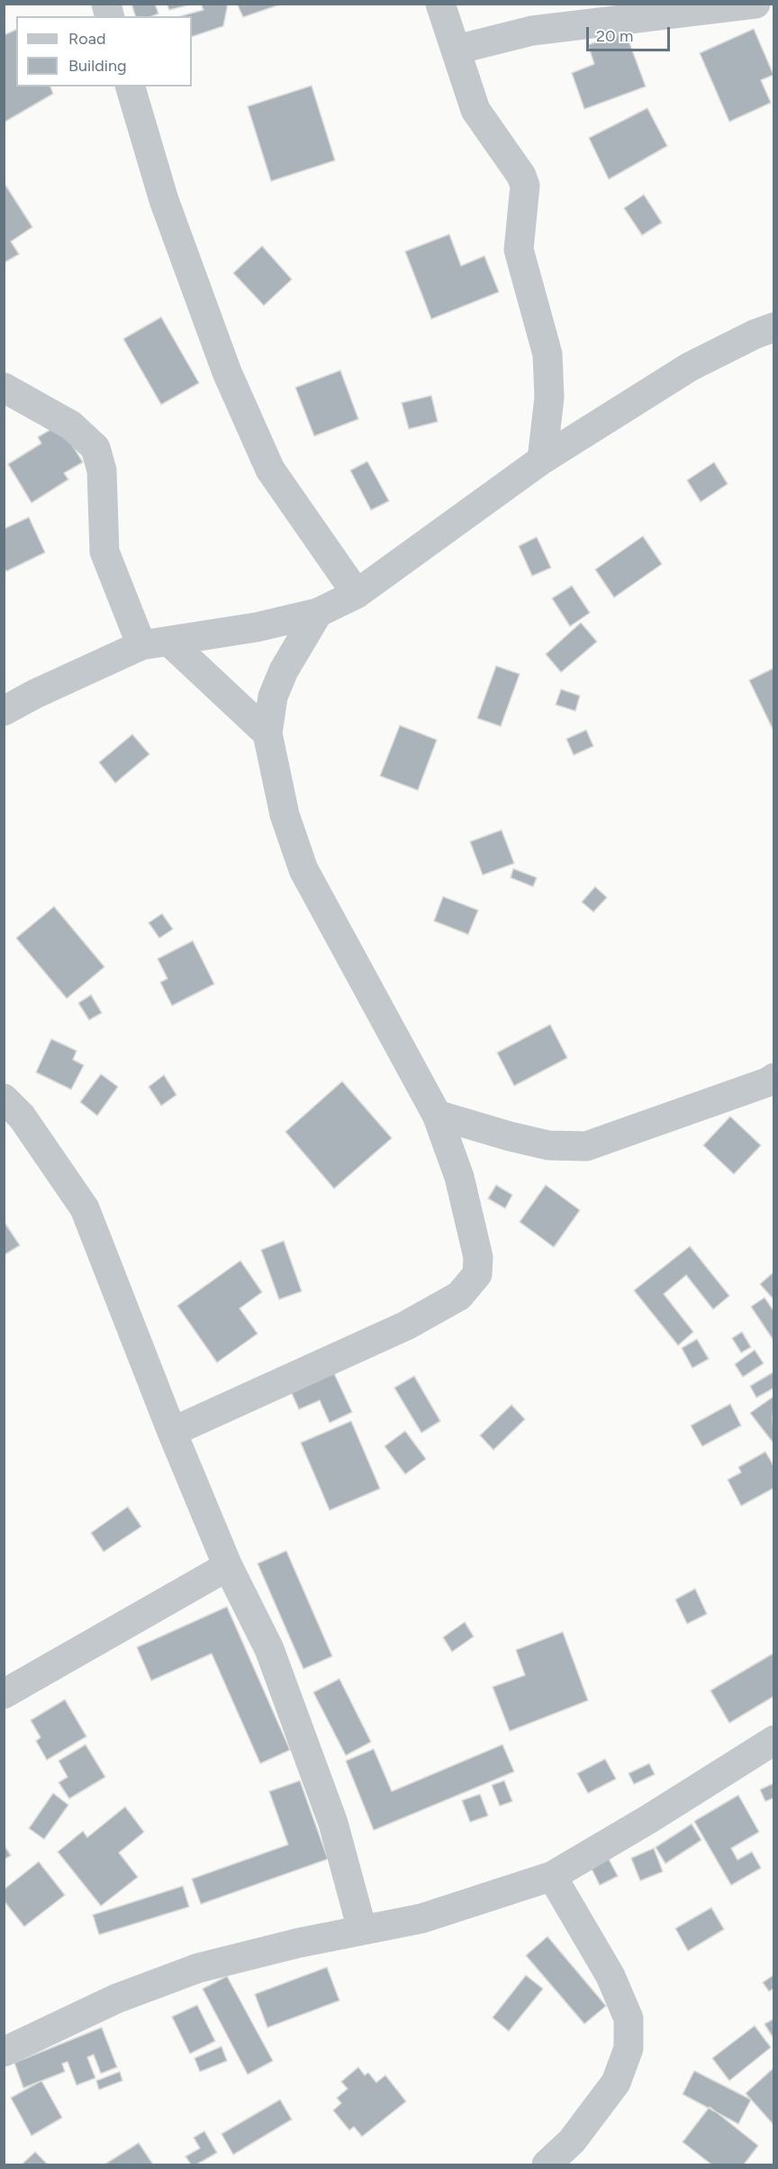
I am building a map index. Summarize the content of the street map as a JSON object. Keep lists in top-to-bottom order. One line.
{"legend":["Road","Building"],"scale_bar":"20 m"}
